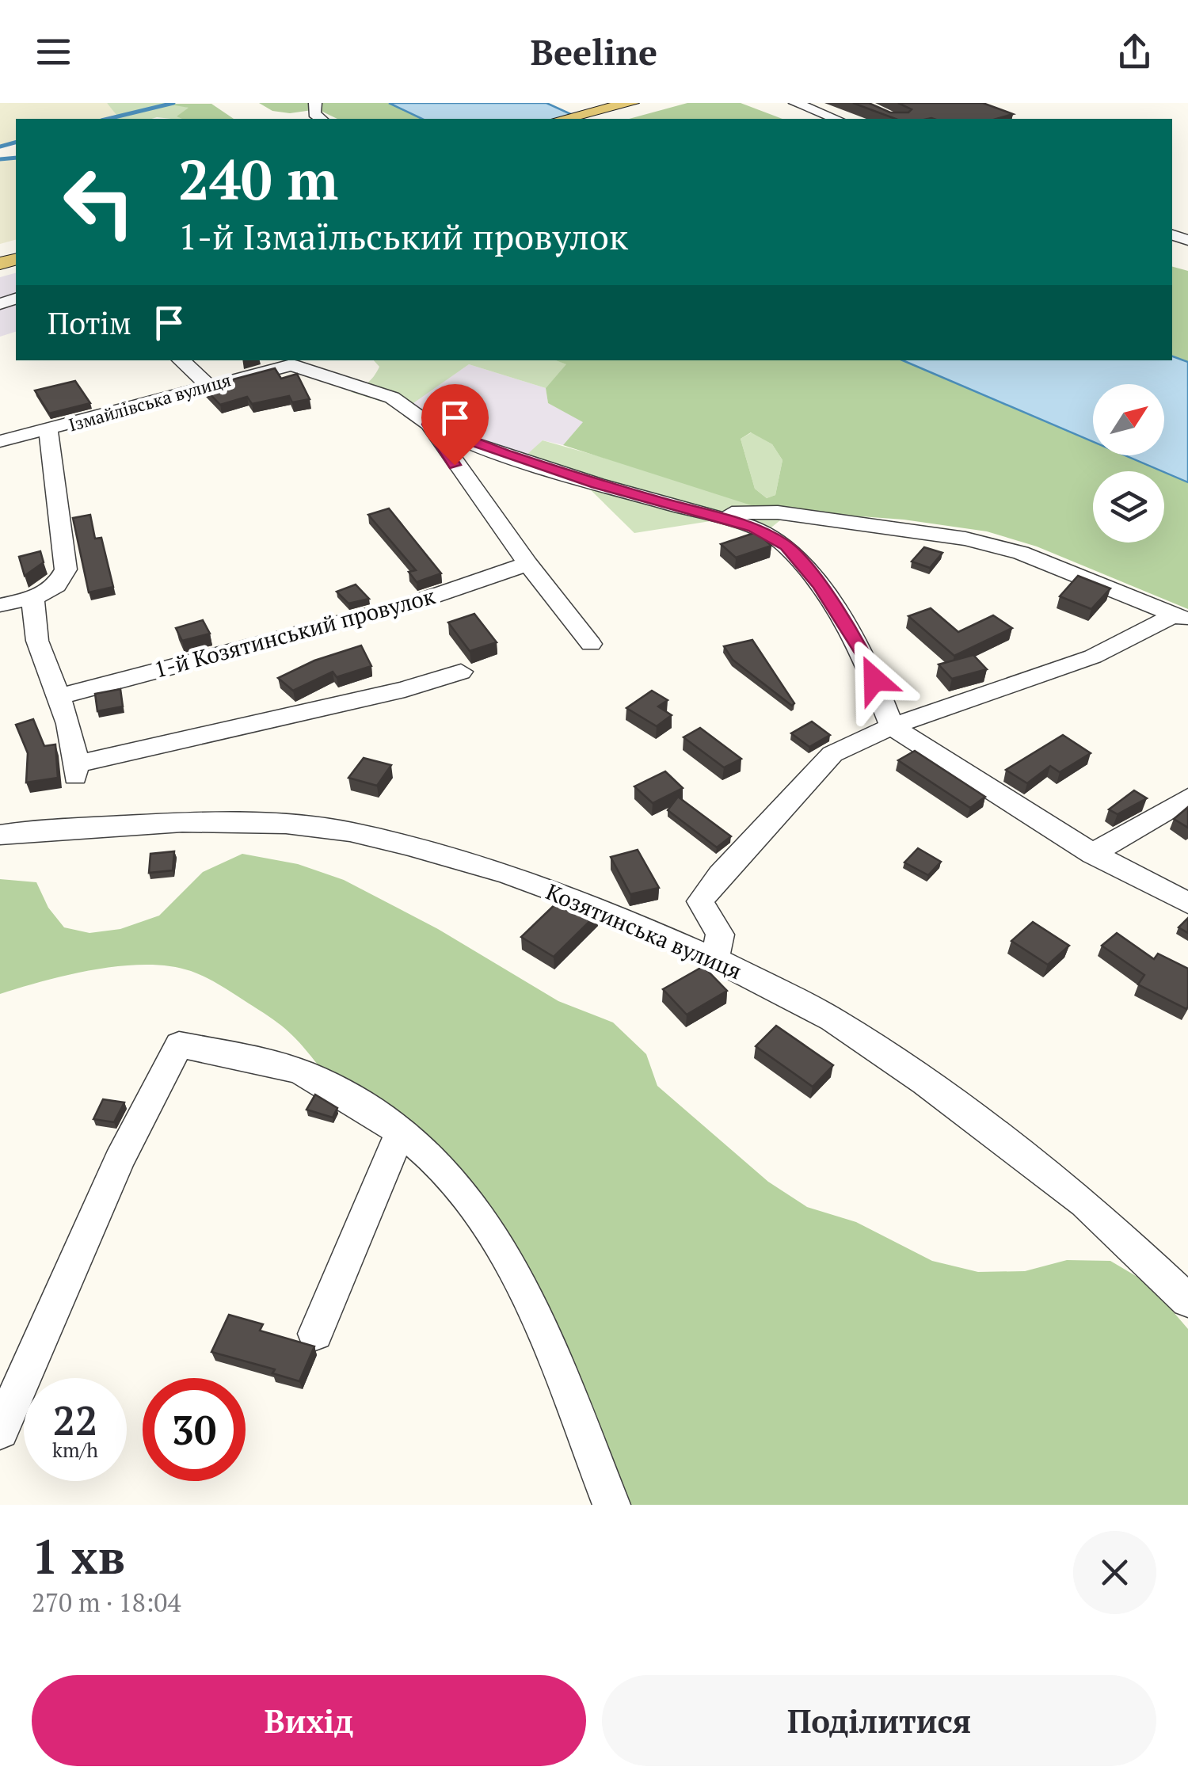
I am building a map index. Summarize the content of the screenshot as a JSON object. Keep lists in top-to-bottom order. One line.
{"streets":{"street":["Ізмайлівська вулиця","1-й Козятинський провулок","Козятинська вулиця"]},"north":"top right","page":{"header":"Beeline","turn":["240 m","1-й Ізмаїльський провулок"],"then":"Потім","speed":"22 km/h","limit":"30","heading":["1 хв","270 m · 18:04"],"buttons":["Вихід","Поділитися"]}}
